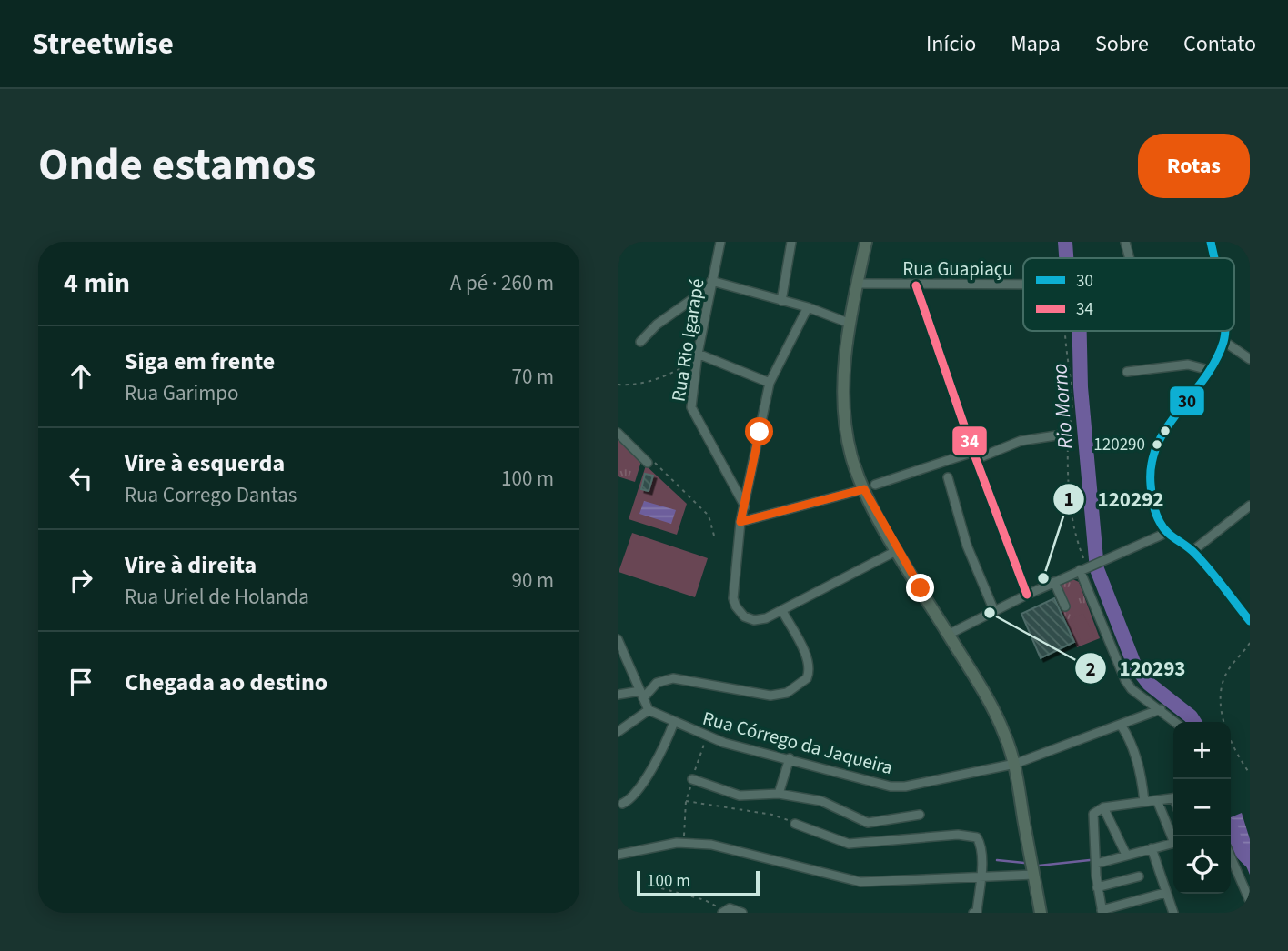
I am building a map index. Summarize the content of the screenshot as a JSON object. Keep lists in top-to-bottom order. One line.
{"streets":{"street":["Rua Guapiaçu","Rua Rio Igarapé","Rua Córrego da Jaqueira"]},"water":["Rio Morno"],"places":["120290","120292","120293"],"lines":["transit line 30","transit line 34"],"legend":["30","34"],"scale_bar":"100 m","page":{"header":"Streetwise","nav":["Início","Mapa","Sobre","Contato"],"title":"Onde estamos","buttons":"Rotas","heading":["4 min","A pé · 260 m"],"list":[["Siga em frente","Rua Garimpo","70 m"],["Vire à esquerda","Rua Corrego Dantas","100 m"],["Vire à direita","Rua Uriel de Holanda","90 m"],"Chegada ao destino"],"map_buttons":["+","−"],"scale":"100 m"}}
